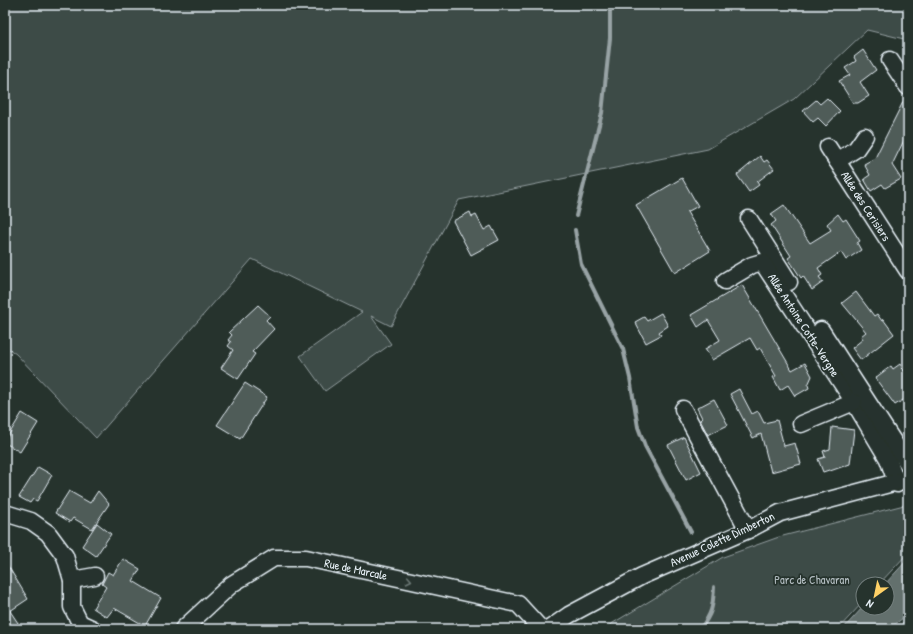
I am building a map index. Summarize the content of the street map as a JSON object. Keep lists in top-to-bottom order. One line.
{"streets":{"street":["Allée des Cerisiers","Allée Antoine Cotte-Vergne","Avenue Colette Dimberton","Rue de Marcale"]},"crossings":[["Allée Antoine Cotte-Vergne","Avenue Colette Dimberton"]],"one_way":["Rue de Marcale"],"parks":["Parc de Chavaran"],"north":"bottom left"}
